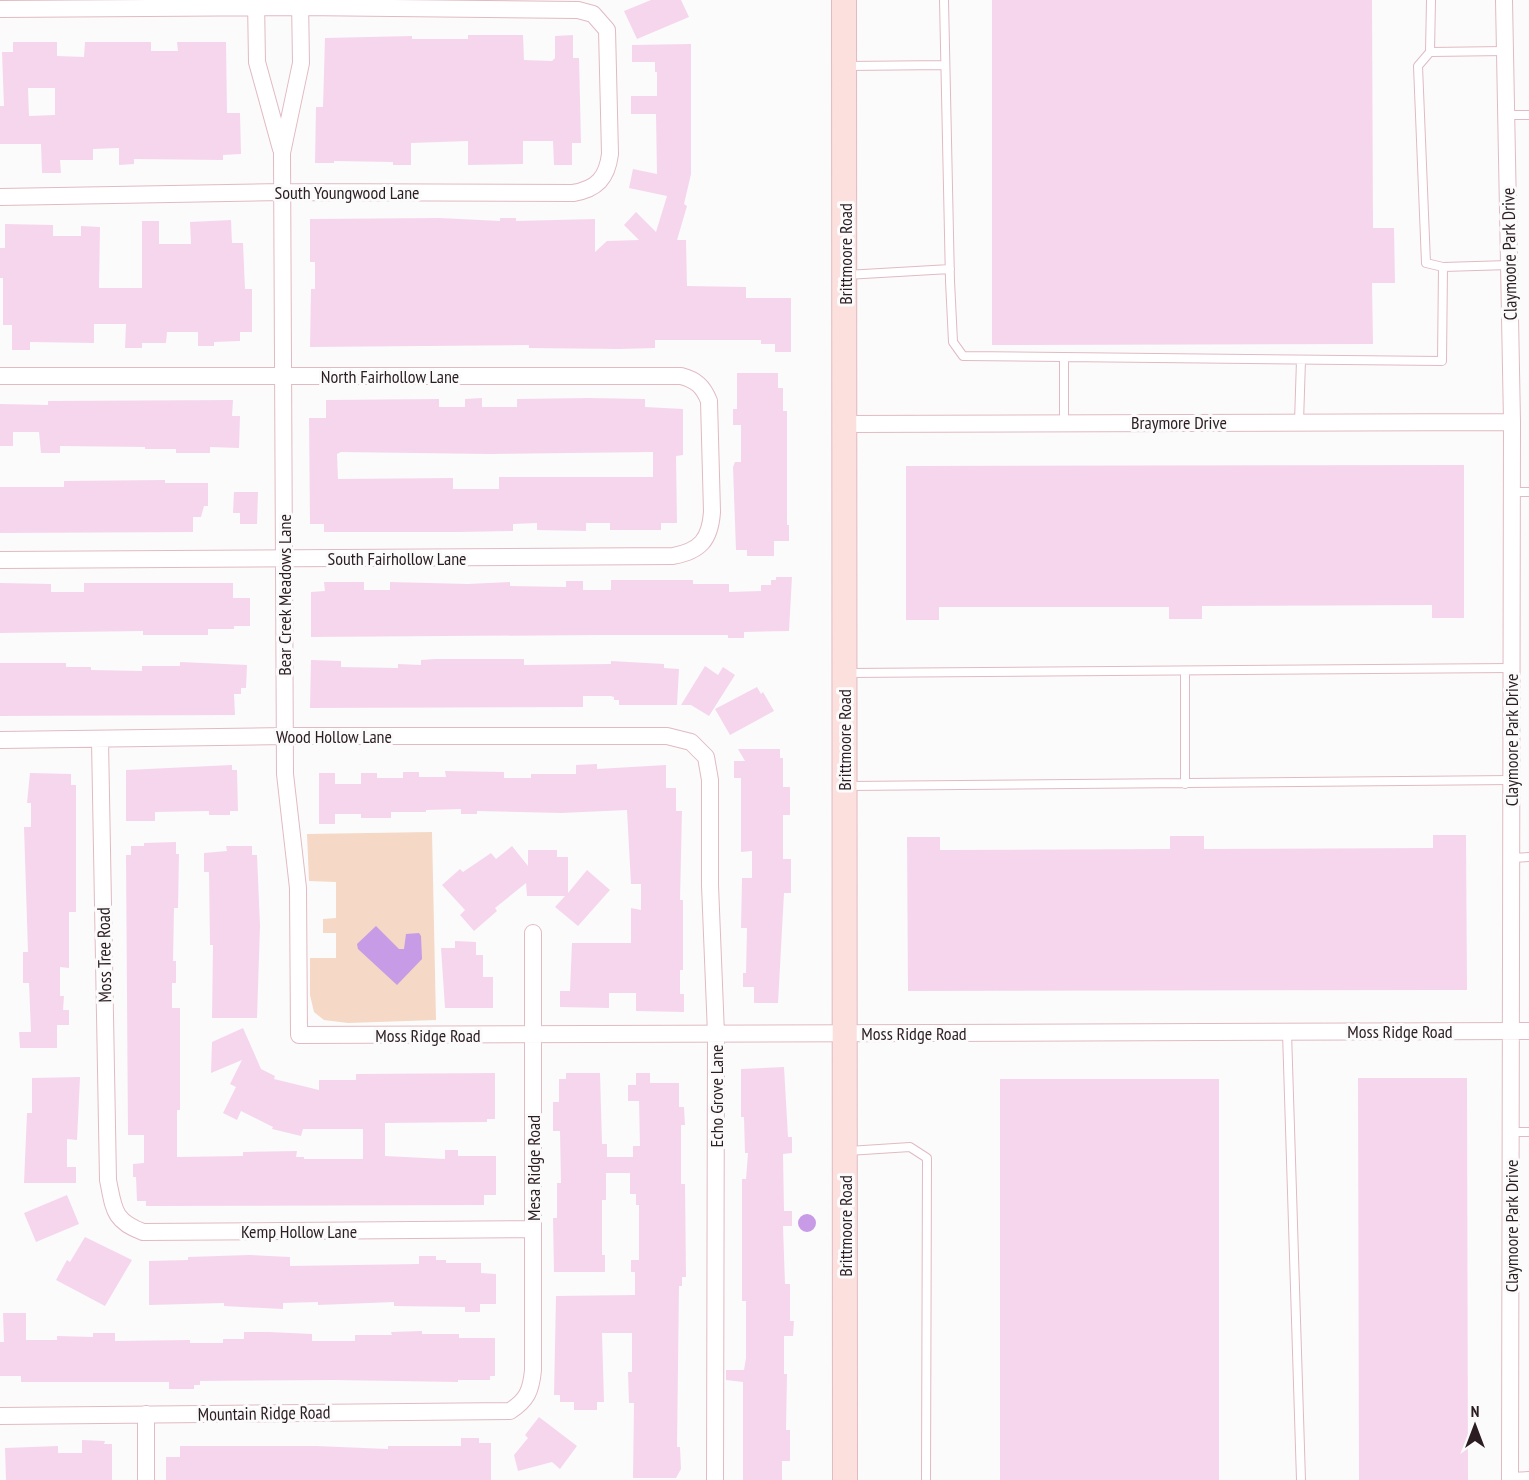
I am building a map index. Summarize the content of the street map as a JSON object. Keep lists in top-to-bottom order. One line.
{"streets":{"main road":["Brittmoore Road"],"street":["South Youngwood Lane","Claymoore Park Drive","North Fairhollow Lane","Braymore Drive","South Fairhollow Lane","Bear Creek Meadows Lane","Wood Hollow Lane","Moss Tree Road","Moss Ridge Road","Echo Grove Lane","Mesa Ridge Road","Kemp Hollow Lane","Mountain Ridge Road"]},"crossings":[["South Youngwood Lane","Bear Creek Meadows Lane"],["Brittmoore Road","Braymore Drive"],["Brittmoore Road","Moss Ridge Road"],["Claymoore Park Drive","Braymore Drive"],["Claymoore Park Drive","Moss Ridge Road"],["North Fairhollow Lane","South Fairhollow Lane"],["North Fairhollow Lane","Bear Creek Meadows Lane"],["South Fairhollow Lane","Bear Creek Meadows Lane"],["Bear Creek Meadows Lane","Wood Hollow Lane"],["Bear Creek Meadows Lane","Moss Ridge Road"],["Wood Hollow Lane","Moss Tree Road"],["Wood Hollow Lane","Echo Grove Lane"],["Moss Tree Road","Kemp Hollow Lane"],["Moss Ridge Road","Echo Grove Lane"],["Moss Ridge Road","Mesa Ridge Road"],["Mesa Ridge Road","Kemp Hollow Lane"],["Mesa Ridge Road","Mountain Ridge Road"]],"north":"top"}
